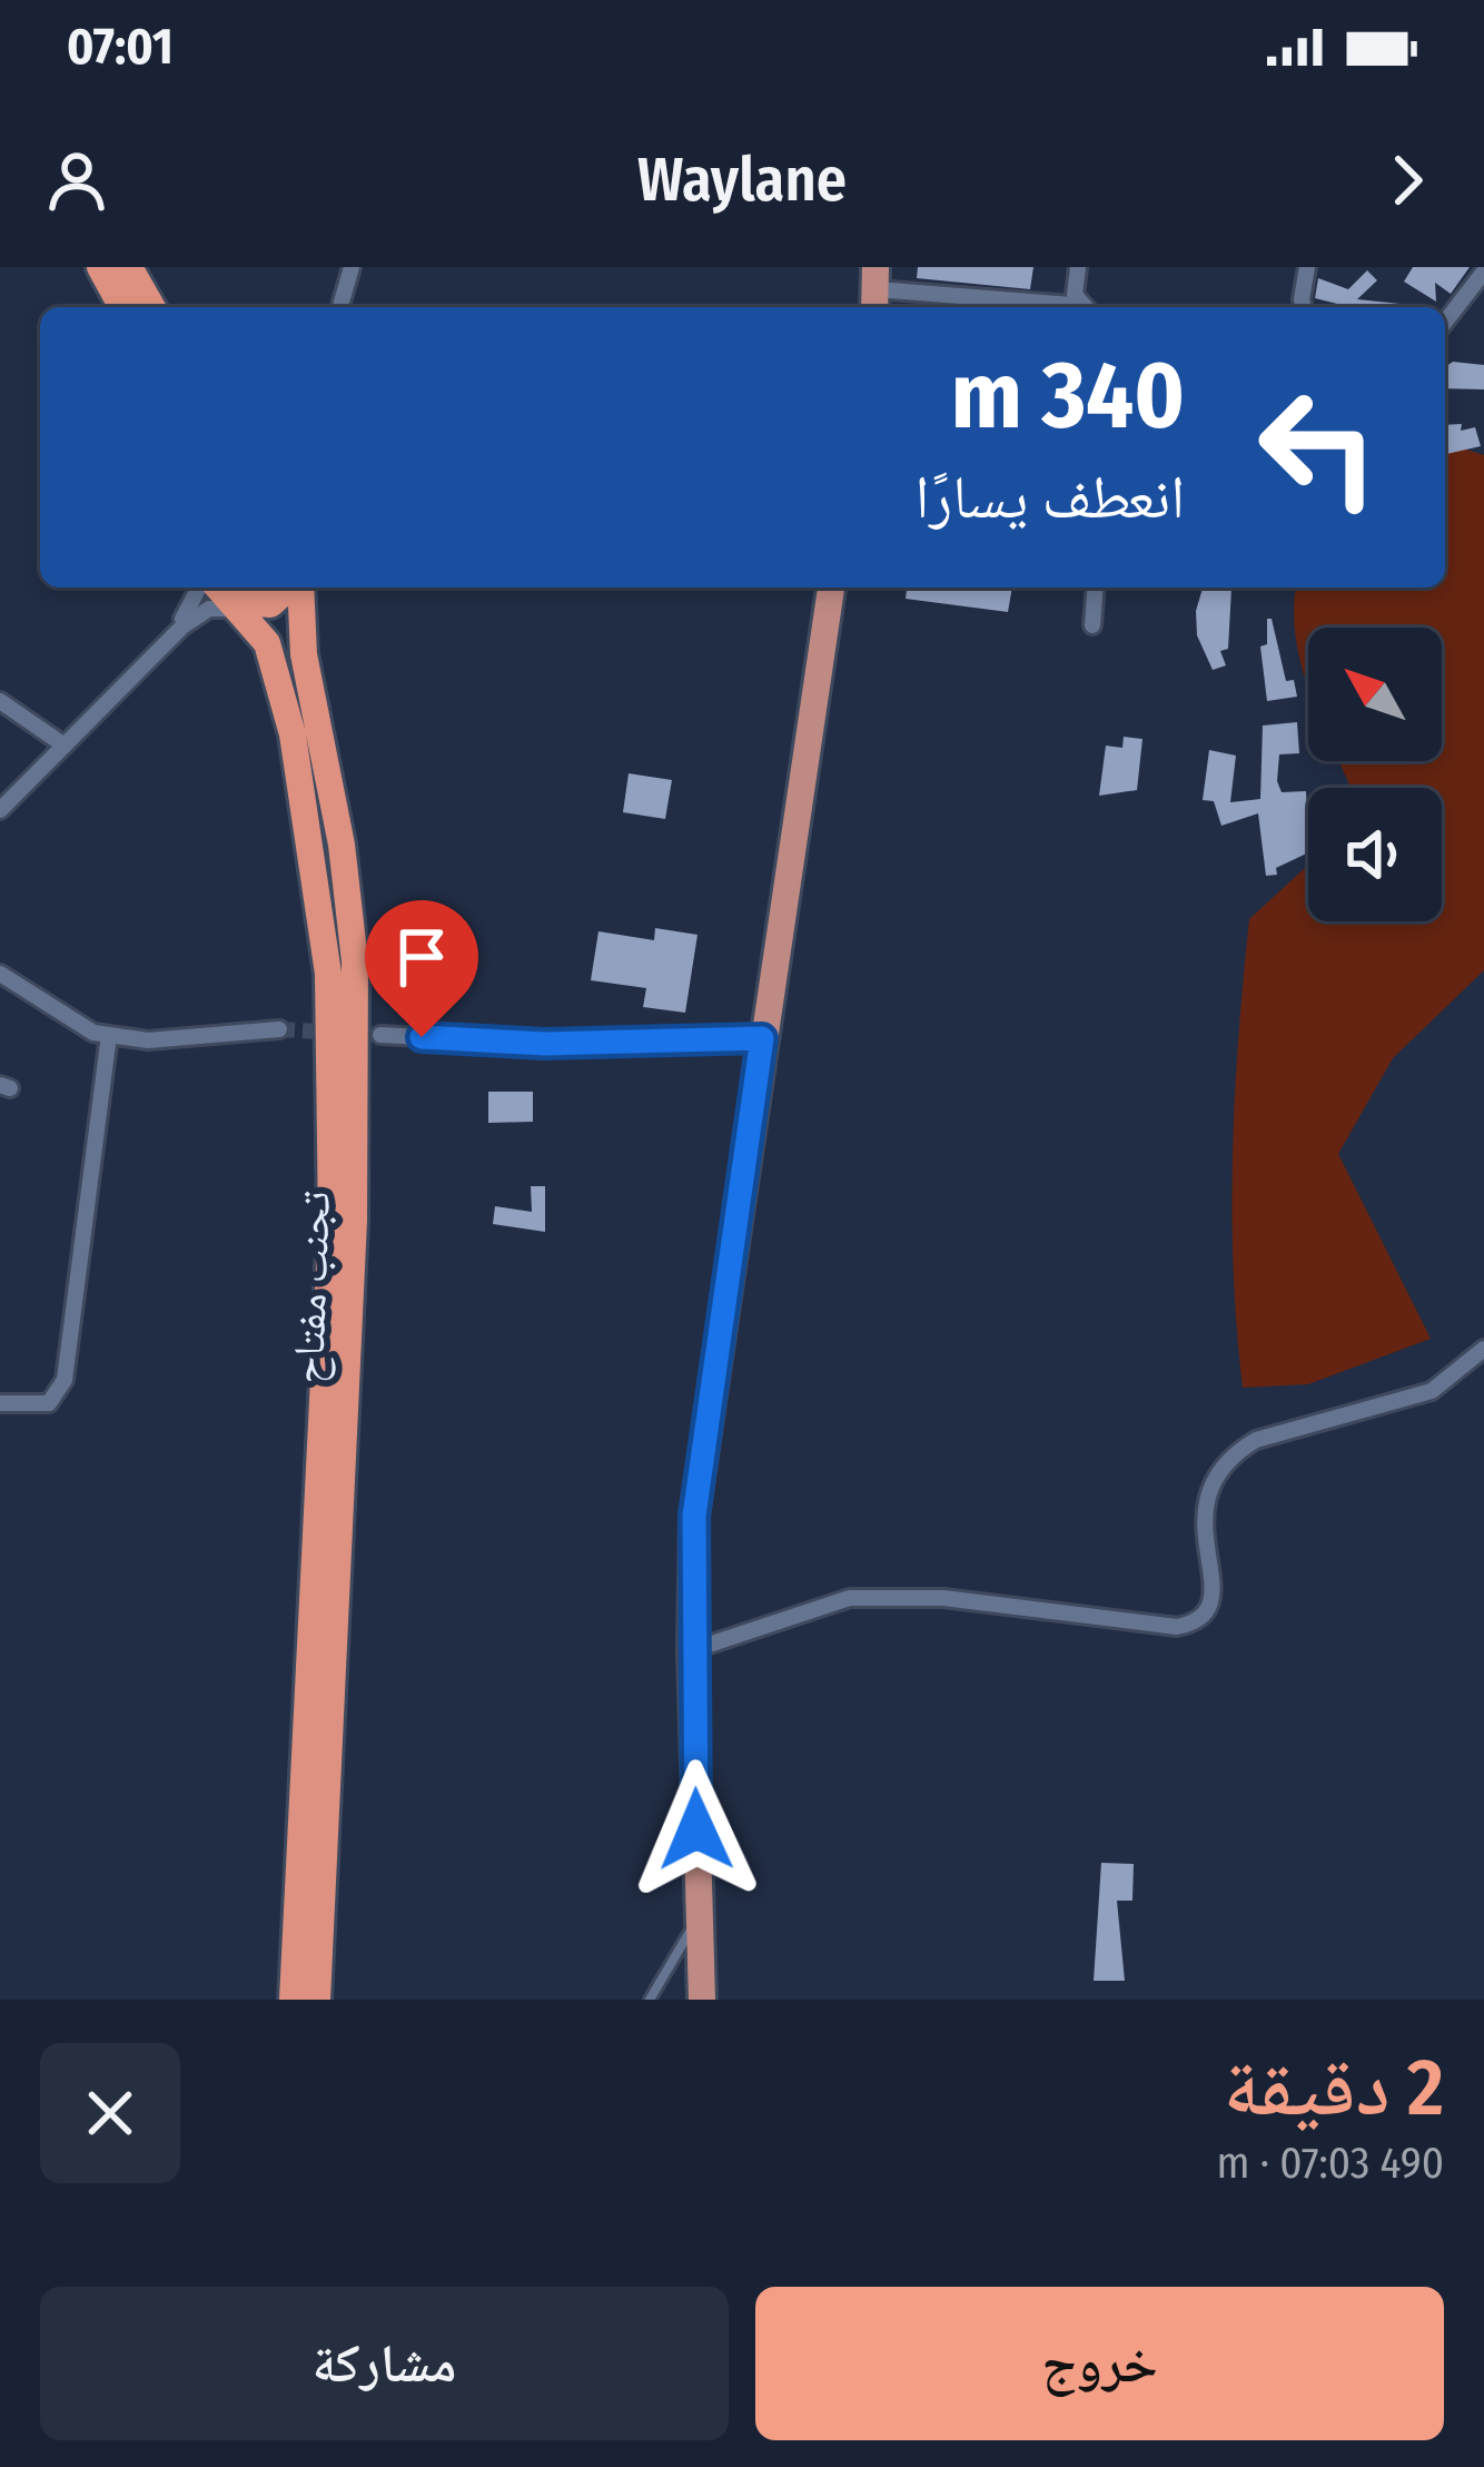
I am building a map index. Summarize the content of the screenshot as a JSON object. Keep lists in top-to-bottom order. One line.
{"streets":{"highway":["تجنب مفتاح"]},"north":"top left","page":{"status":"07:01","header":"Waylane","turn":["340 m","انعطف يسارًا"],"heading":["2 دقيقة","490 m · 07:03"],"buttons":["خروج","مشاركة"]}}
